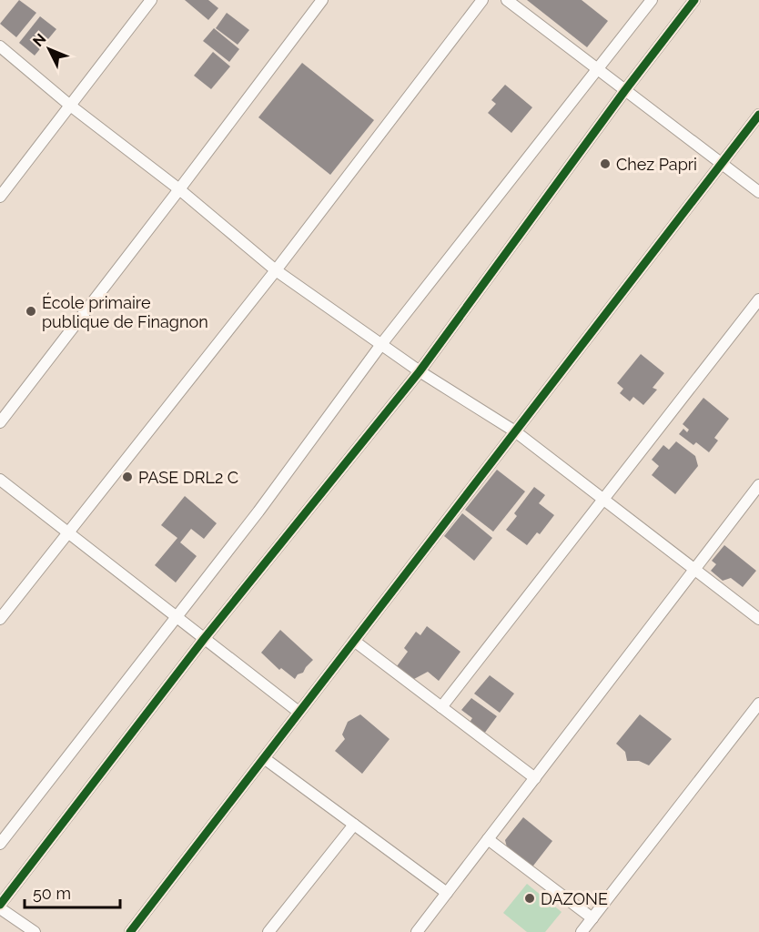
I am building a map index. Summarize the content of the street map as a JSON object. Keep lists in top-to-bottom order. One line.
{"places":["Chez Papri","École primaire publique de Finagnon","PASE DRL2 C","DAZONE"],"scale_bar":"50 m","north":"top left"}
